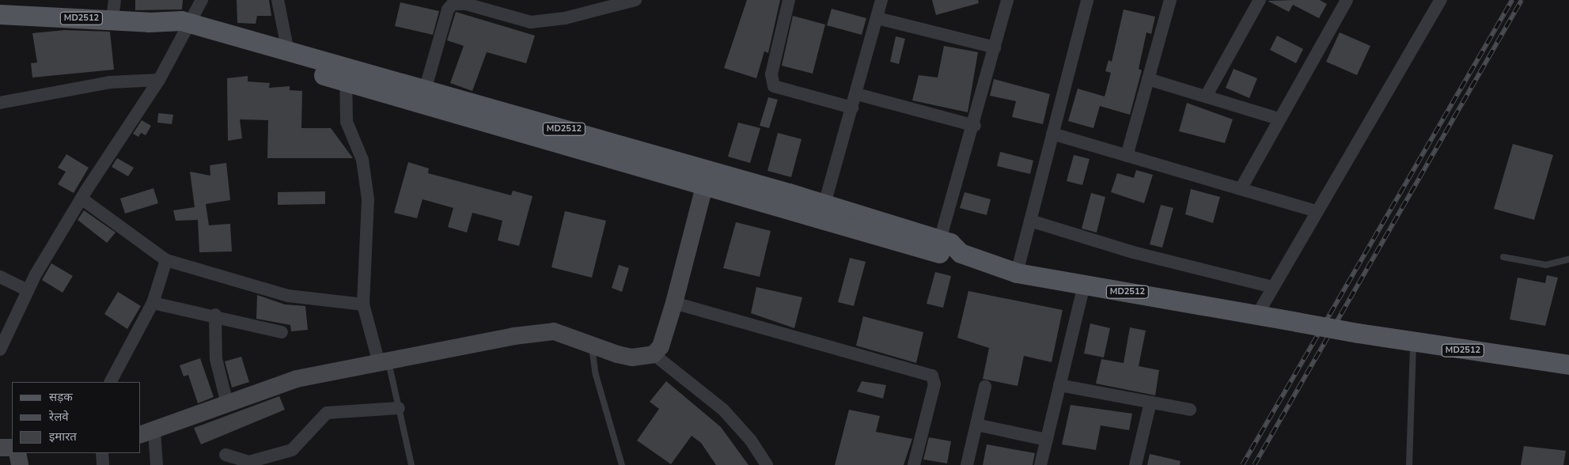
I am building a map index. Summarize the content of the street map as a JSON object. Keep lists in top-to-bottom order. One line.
{"streets":{"main road":["MD2512"]},"legend":["सड़क","रेलवे","इमारत"]}
